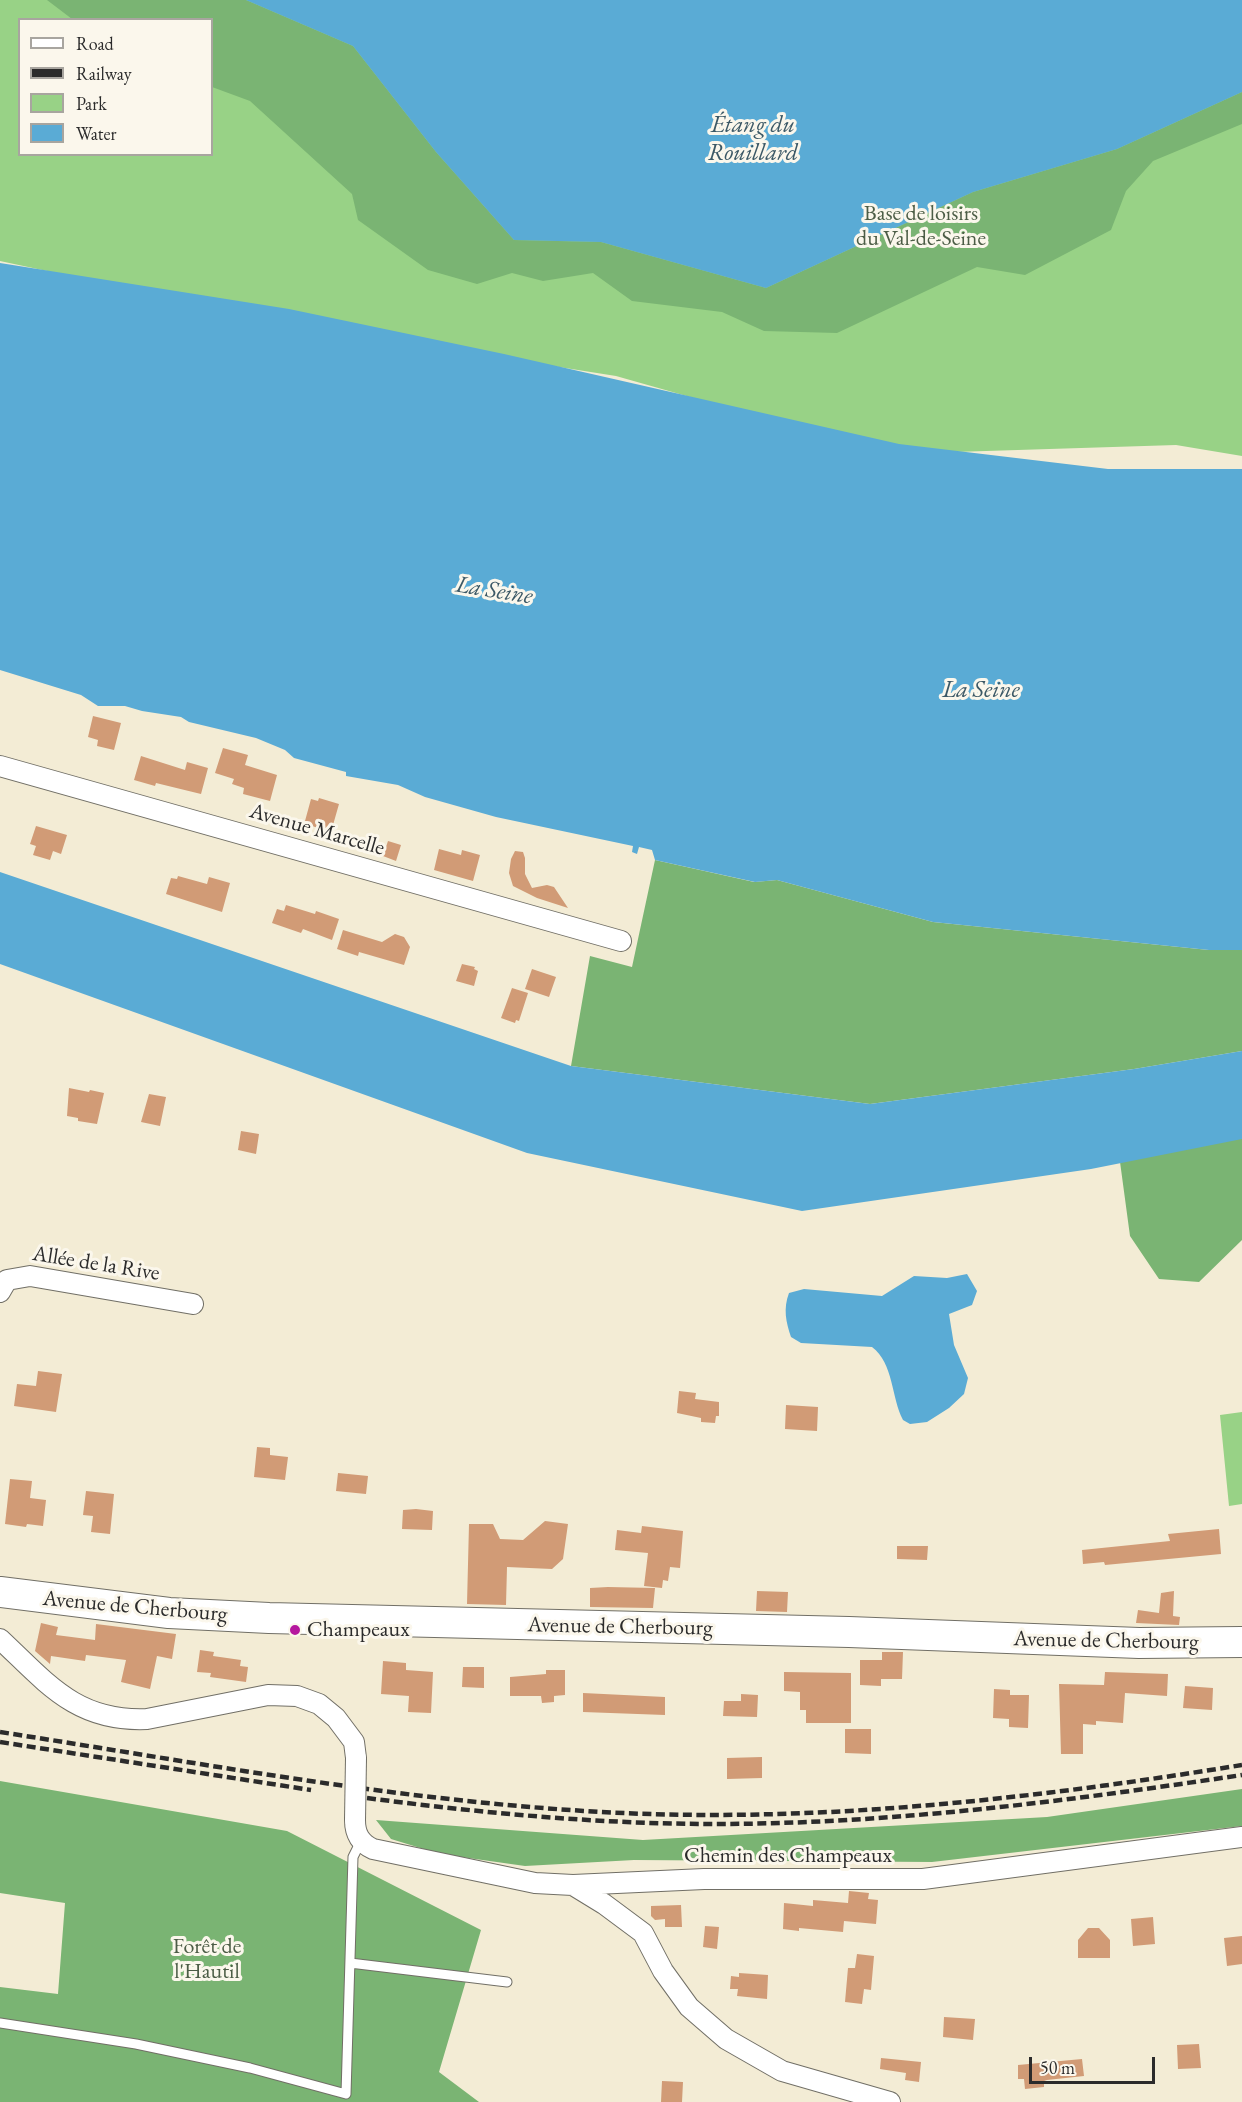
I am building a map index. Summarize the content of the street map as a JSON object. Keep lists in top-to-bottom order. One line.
{"streets":{"main road":["Avenue de Cherbourg"],"street":["Avenue Marcelle","Allée de la Rive","Chemin des Champeaux"]},"water":["Étang du Rouillard","La Seine"],"parks":["Base de loisirs du Val-de-Seine","Forêt de l'Hautil"],"places":["Champeaux"],"legend":["Road","Railway","Park","Water"],"scale_bar":"50 m"}
